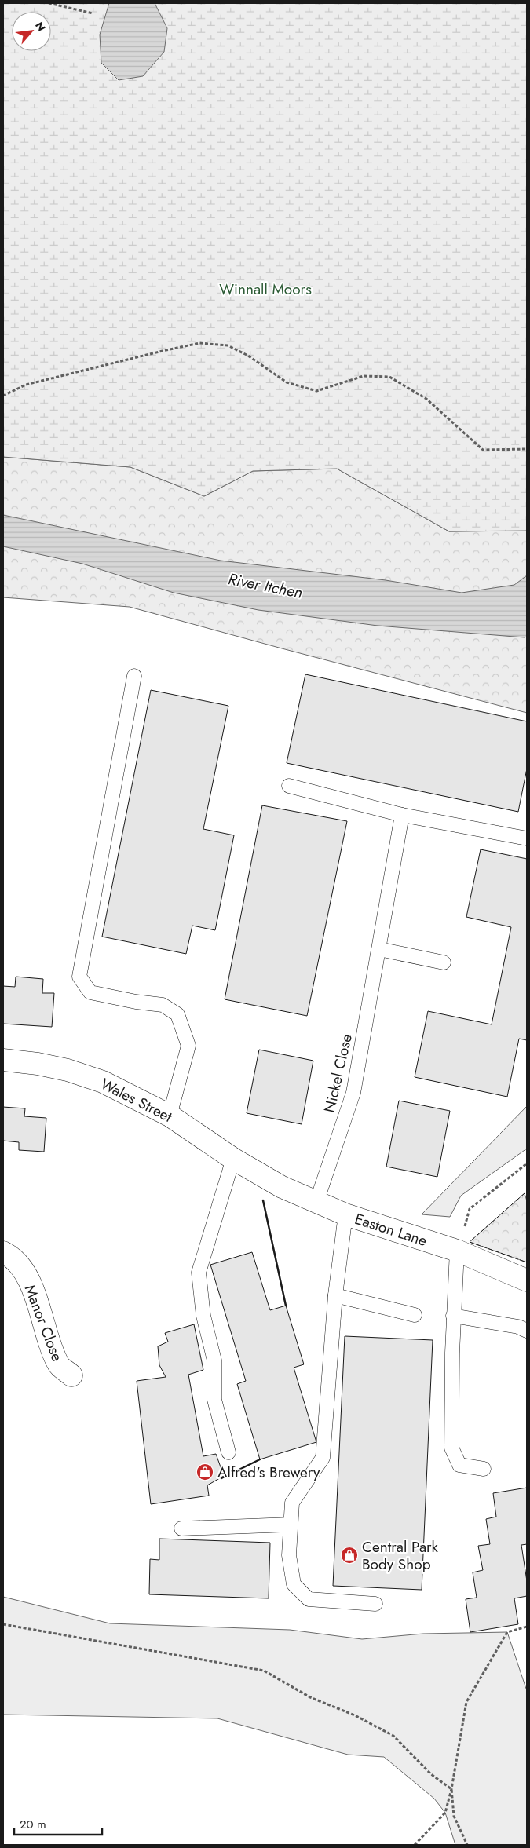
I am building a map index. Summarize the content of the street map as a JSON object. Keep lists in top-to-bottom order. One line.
{"streets":{"street":["Wales Street","Easton Lane","Manor Close"],"lane":["Nickel Close"]},"crossings":[["Nickel Close","Easton Lane"],["Wales Street","Easton Lane"]],"water":["River Itchen"],"parks":["Winnall Moors"],"places":{"shop":["Alfred's Brewery","Central Park Body Shop"]},"scale_bar":"20 m","north":"top right"}
